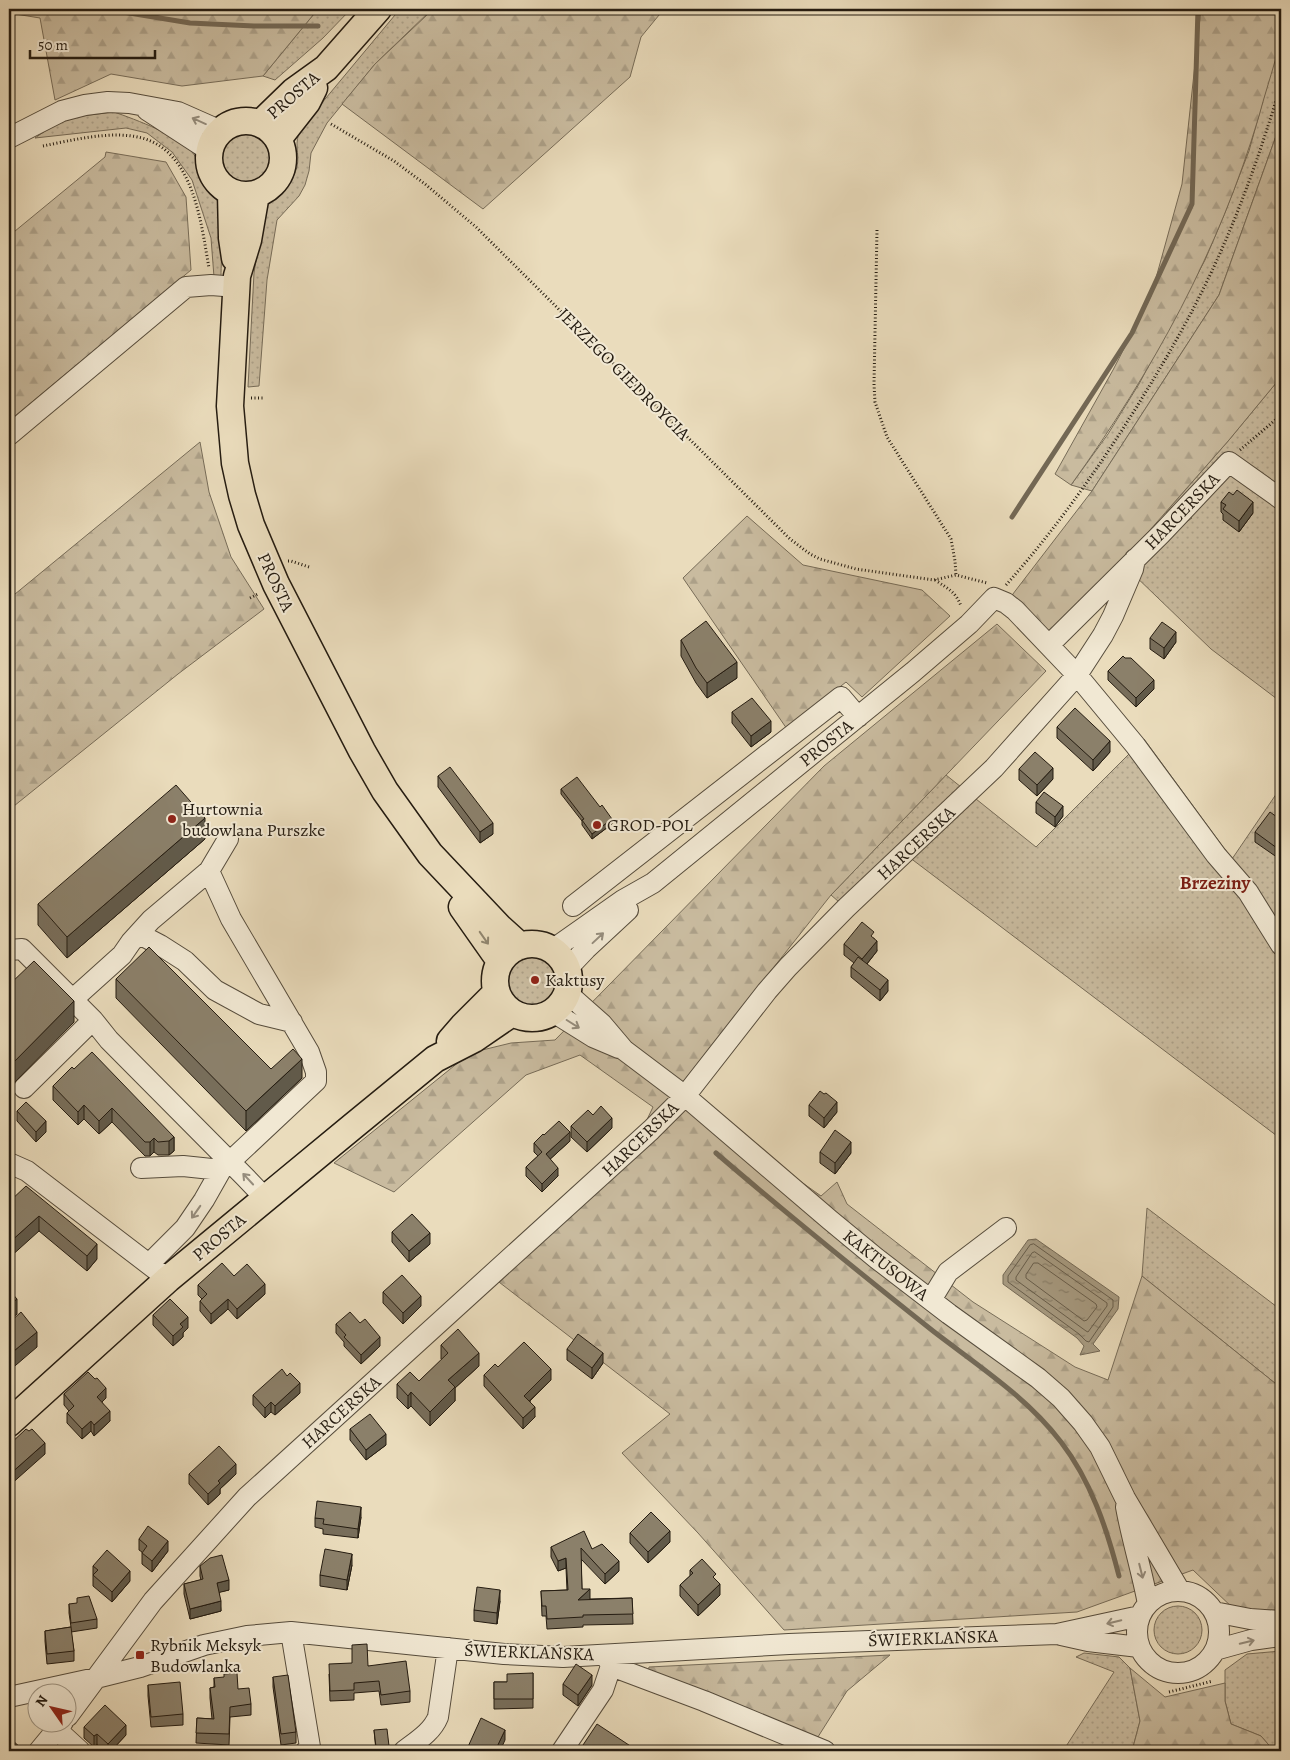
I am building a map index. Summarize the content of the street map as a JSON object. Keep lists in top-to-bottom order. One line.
{"streets":{"main road":["PROSTA"],"street":["HARCERSKA","KAKTUSOWA","ŚWIERKLAŃSKA"],"path":["JERZEGO GIEDROYCIA"]},"crossings":[["PROSTA","JERZEGO GIEDROYCIA"],["PROSTA","KAKTUSOWA"],["HARCERSKA","KAKTUSOWA"],["HARCERSKA","ŚWIERKLAŃSKA"],["KAKTUSOWA","ŚWIERKLAŃSKA"]],"districts":["Brzeziny"],"places":{"other":["Hurtownia budowlana Purszke","GROD-POL","Kaktusy"],"transit":["Rybnik Meksyk Budowlanka"]},"scale_bar":"50 m","north":"top left"}
